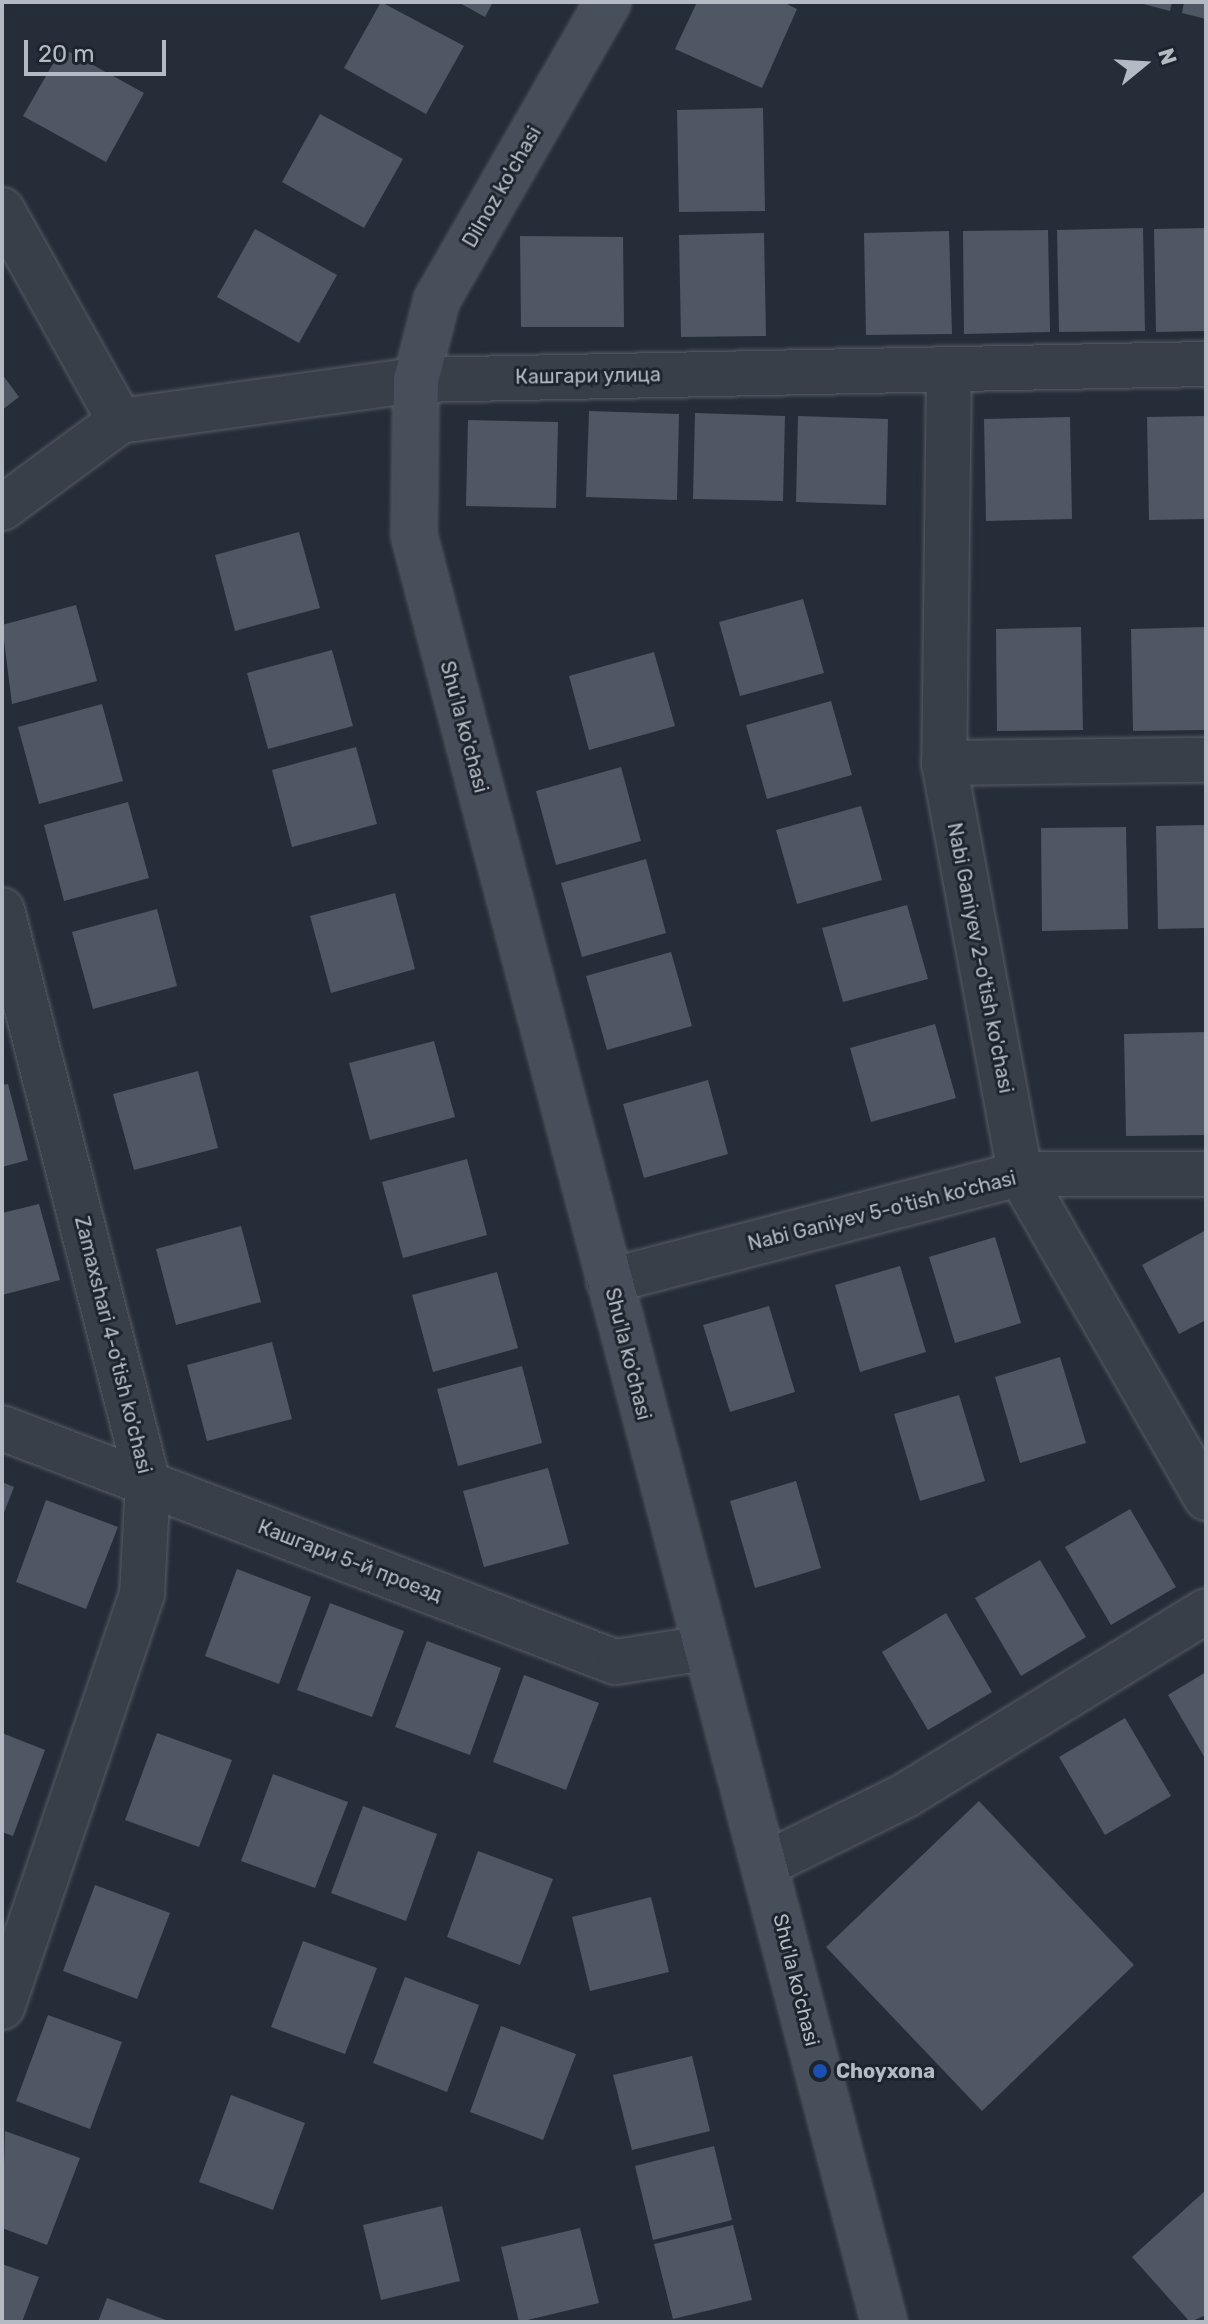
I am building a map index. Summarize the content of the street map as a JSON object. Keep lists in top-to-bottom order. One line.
{"streets":{"street":["Dilnoz ko'chasi","Кашгари улица","Shu'la ko'chasi","Nabi Ganiyev 2-o'tish ko'chasi","Nabi Ganiyev 5-o'tish ko'chasi","Zamaxshari 4-o'tish ko'chasi","Кашгари 5-й проезд"]},"crossings":[["Dilnoz ko'chasi","Кашгари улица"],["Dilnoz ko'chasi","Shu'la ko'chasi"],["Кашгари улица","Shu'la ko'chasi"],["Кашгари улица","Nabi Ganiyev 2-o'tish ko'chasi"],["Shu'la ko'chasi","Nabi Ganiyev 5-o'tish ko'chasi"],["Shu'la ko'chasi","Кашгари 5-й проезд"],["Nabi Ganiyev 2-o'tish ko'chasi","Nabi Ganiyev 5-o'tish ko'chasi"],["Zamaxshari 4-o'tish ko'chasi","Кашгари 5-й проезд"]],"places":["Choyxona"],"scale_bar":"20 m","north":"right"}
